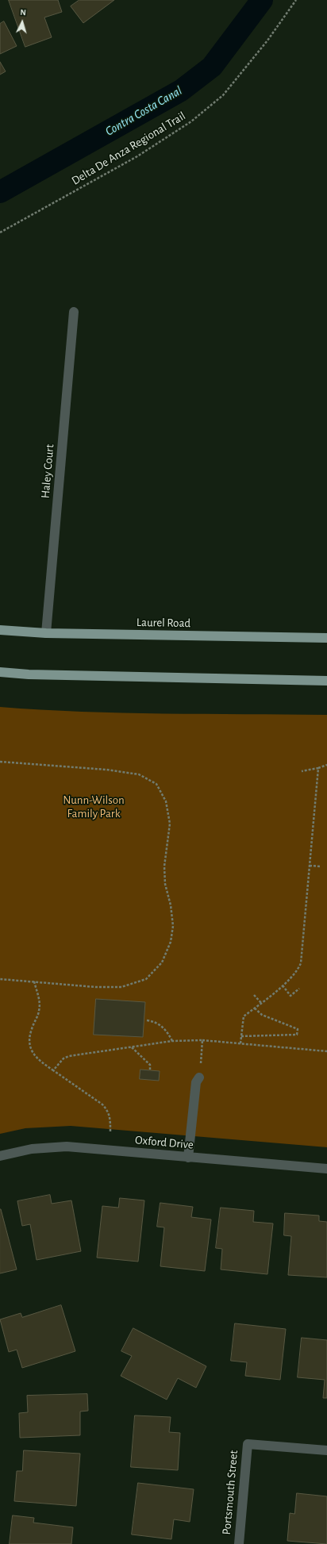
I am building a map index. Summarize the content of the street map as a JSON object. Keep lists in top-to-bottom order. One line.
{"streets":{"main road":["Laurel Road"],"street":["Haley Court","Oxford Drive","Portsmouth Street"],"path":["Delta De Anza Regional Trail"]},"crossings":[["Haley Court","Laurel Road"]],"water":["Contra Costa Canal"],"parks":["Nunn-Wilson Family Park"],"north":"top"}
